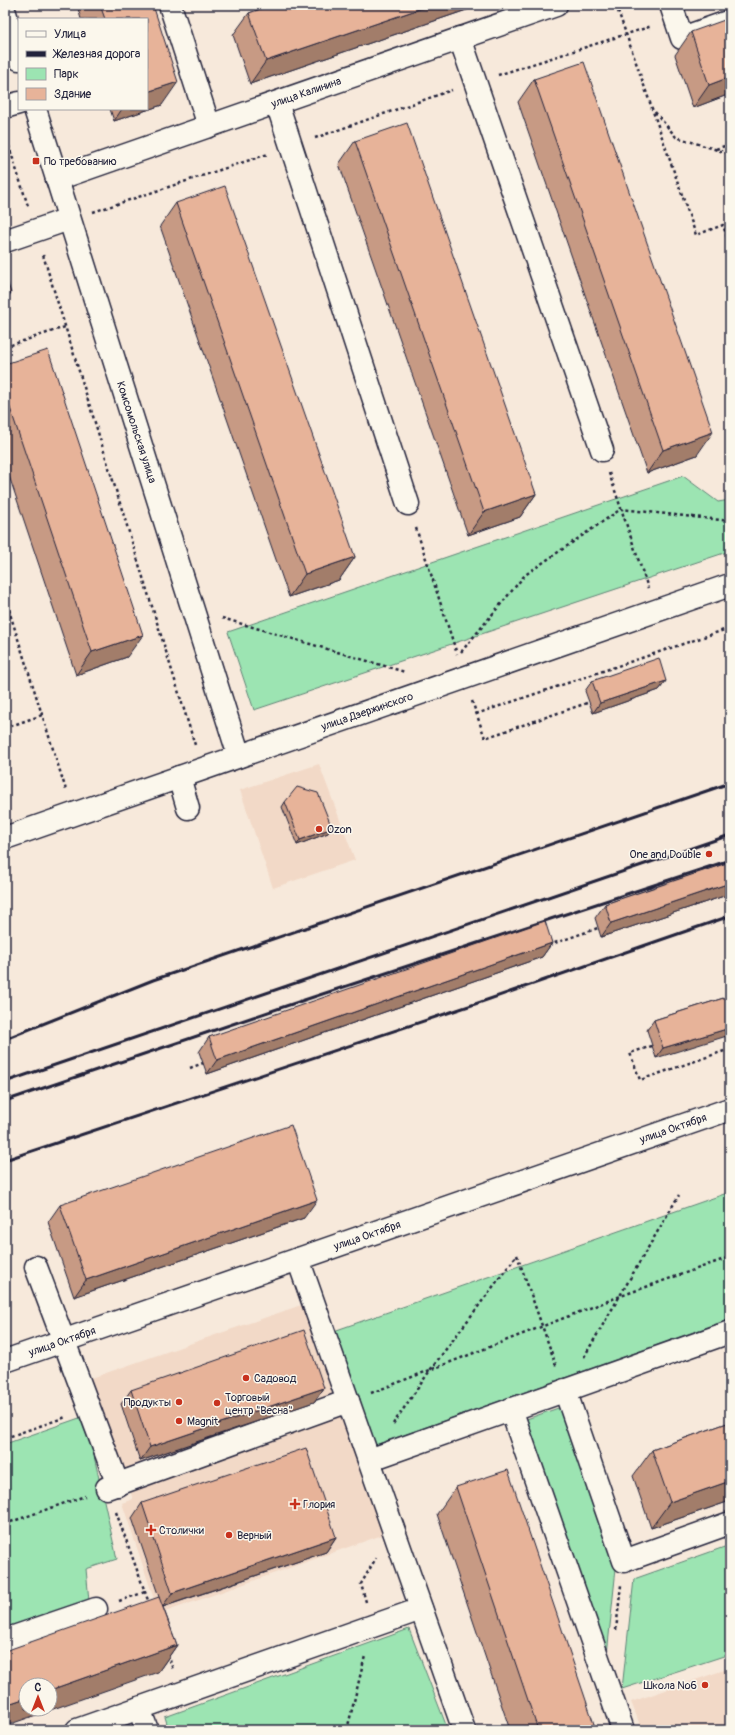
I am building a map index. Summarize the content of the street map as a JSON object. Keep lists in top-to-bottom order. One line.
{"streets":{"street":["улица Калинина","Комсомольская улица","улица Дзержинского","улица Октября"]},"crossings":[["улица Калинина","Комсомольская улица"],["Комсомольская улица","улица Дзержинского"]],"places":{"transit":["По требованию"],"other":["Ozon","One and Double","Садовод","Продукты","Торговый центр \"Весна\"","Magnit","Верный","Школа №6"],"health":["Глория","Столички"]},"legend":["Улица","Железная дорога","Парк","Здание"],"north":"top"}
